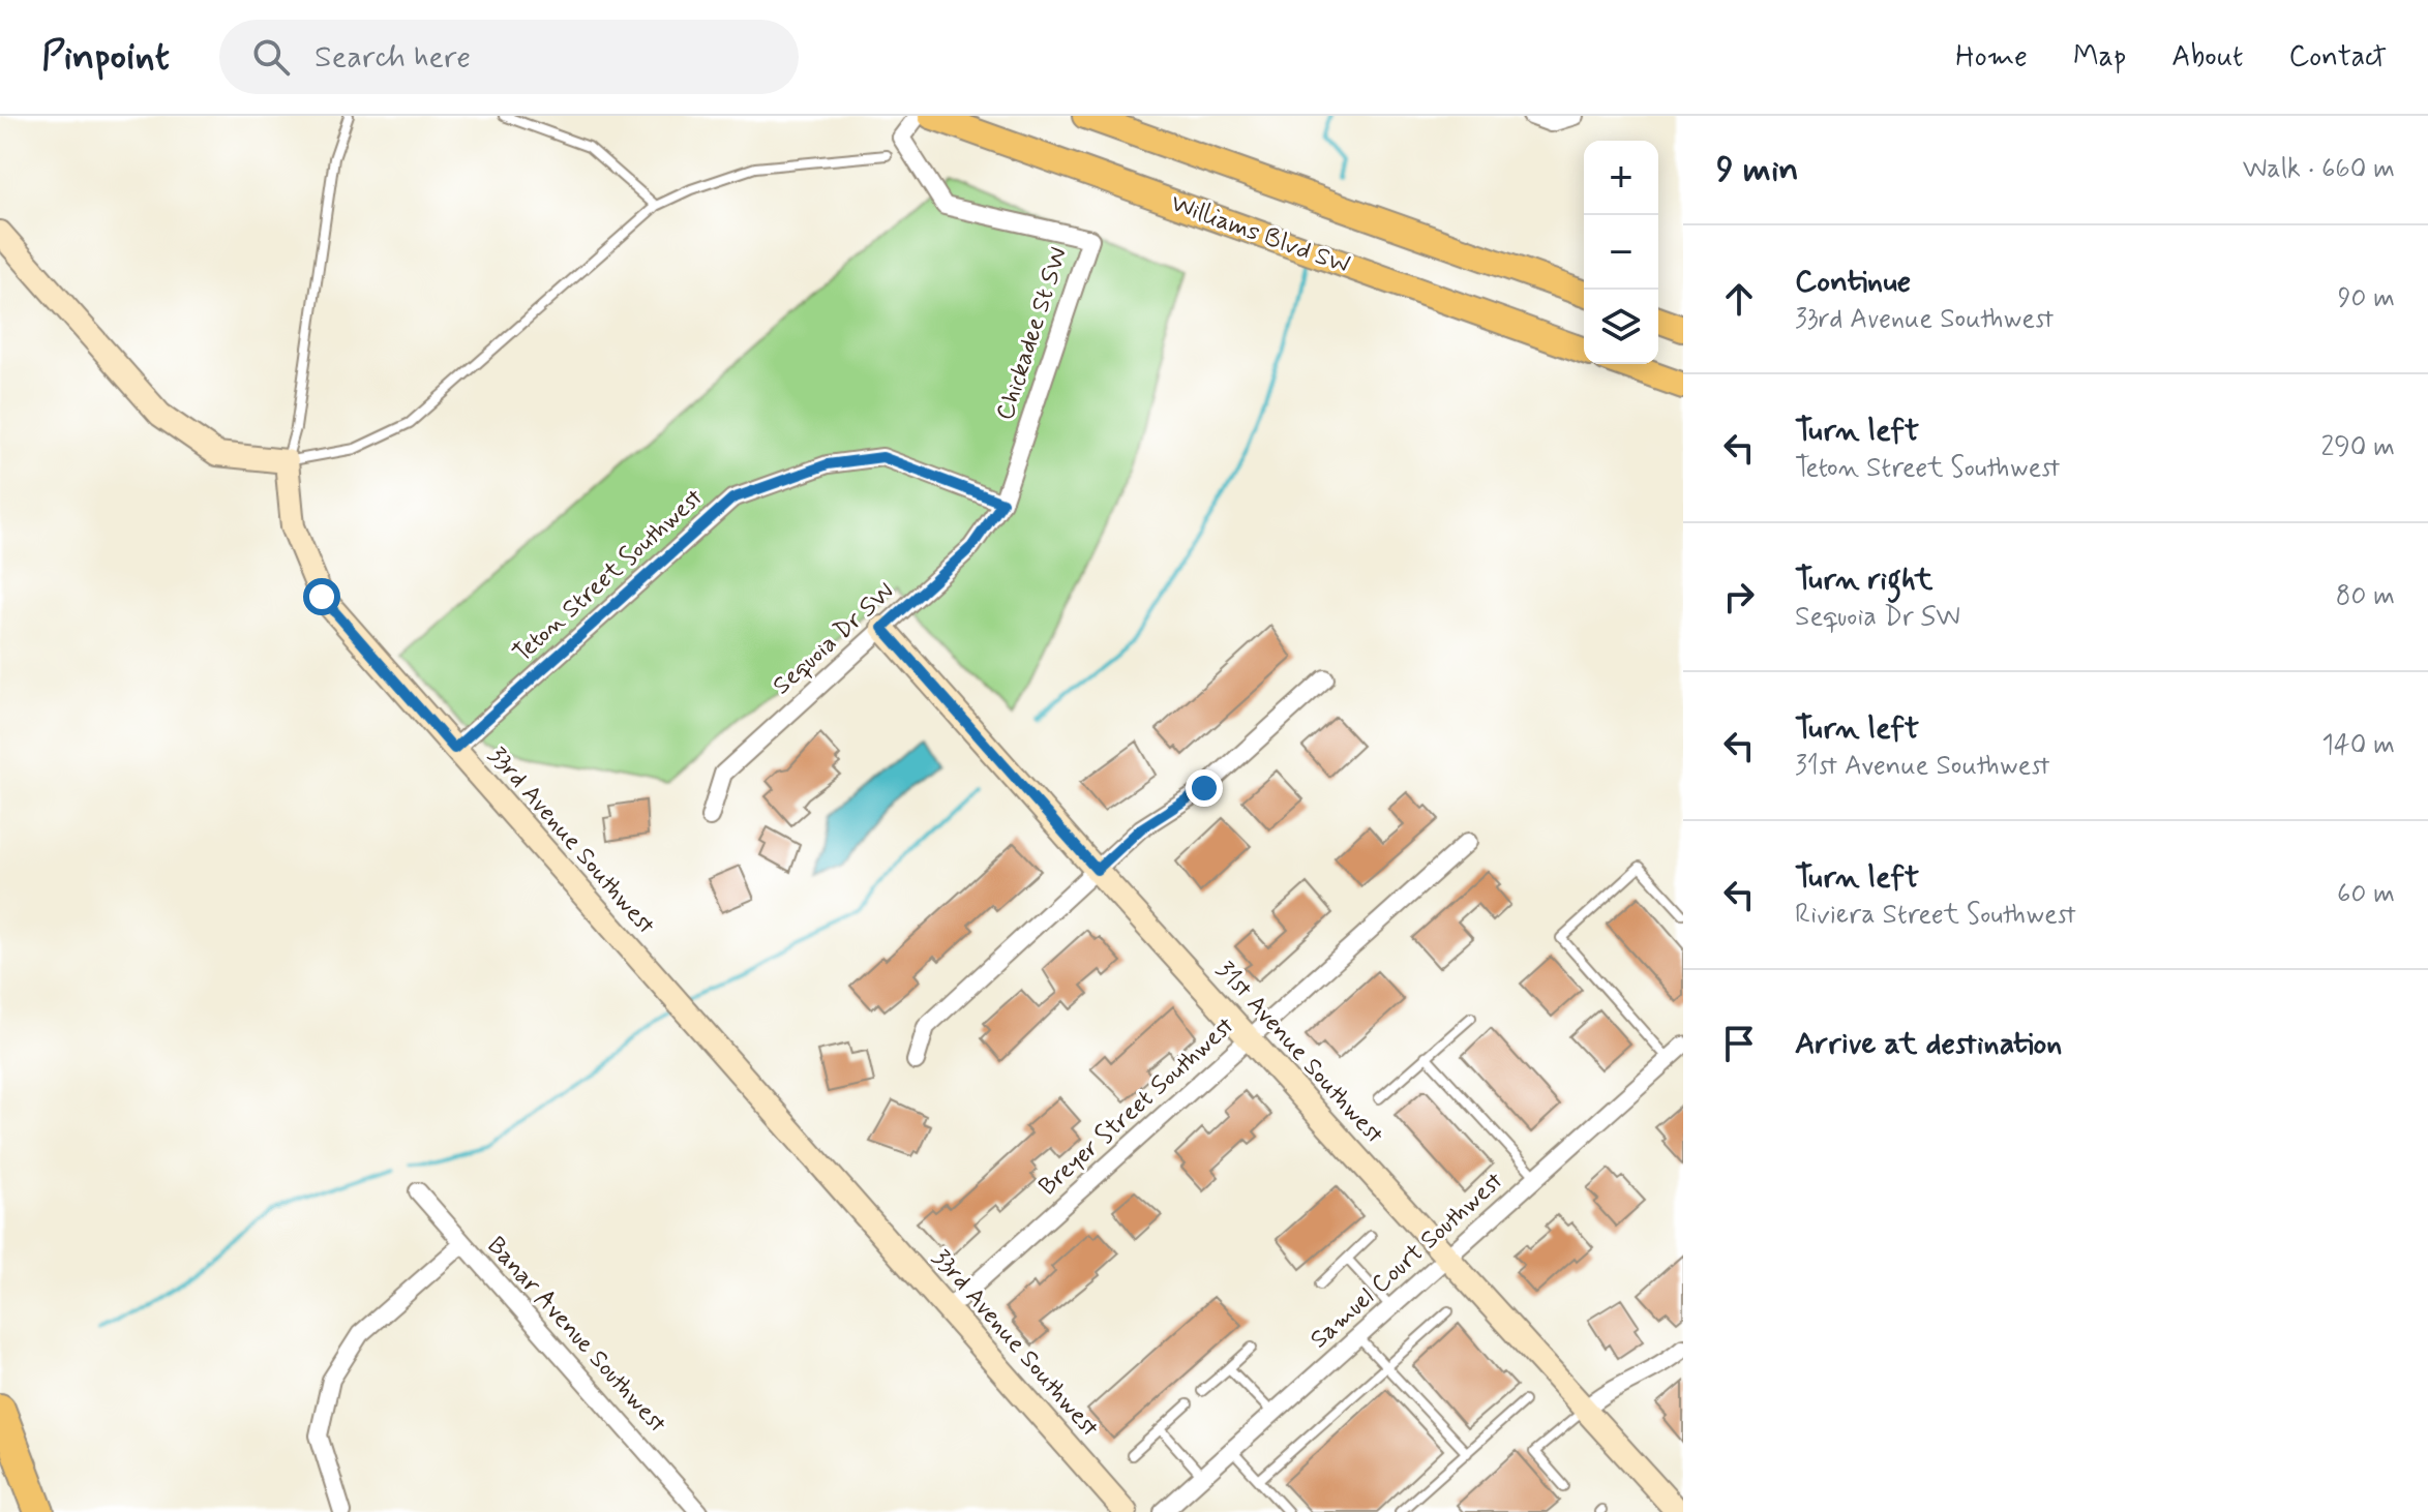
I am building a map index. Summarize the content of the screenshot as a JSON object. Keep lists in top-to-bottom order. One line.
{"streets":{"main road":["Williams Blvd SW"],"street":["Chickadee St SW","Teton Street Southwest","Sequoia Dr SW","33rd Avenue Southwest","31st Avenue Southwest","Breyer Street Southwest","Samuel Court Southwest","Banar Avenue Southwest"]},"crossings":[["Chickadee St SW","Teton Street Southwest"],["Chickadee St SW","Sequoia Dr SW"],["Teton Street Southwest","Sequoia Dr SW"],["Teton Street Southwest","33rd Avenue Southwest"],["Sequoia Dr SW","31st Avenue Southwest"],["33rd Avenue Southwest","Breyer Street Southwest"],["31st Avenue Southwest","Breyer Street Southwest"],["31st Avenue Southwest","Samuel Court Southwest"]],"page":{"header":"Pinpoint","search":"Search here","nav":["Home","Map","About","Contact"],"heading":["9 min","Walk · 660 m"],"map_buttons":["+","−"],"list":[["Continue","33rd Avenue Southwest","90 m"],["Turn left","Teton Street Southwest","290 m"],["Turn right","Sequoia Dr SW","80 m"],["Turn left","31st Avenue Southwest","140 m"],["Turn left","Riviera Street Southwest","60 m"],"Arrive at destination"]}}
